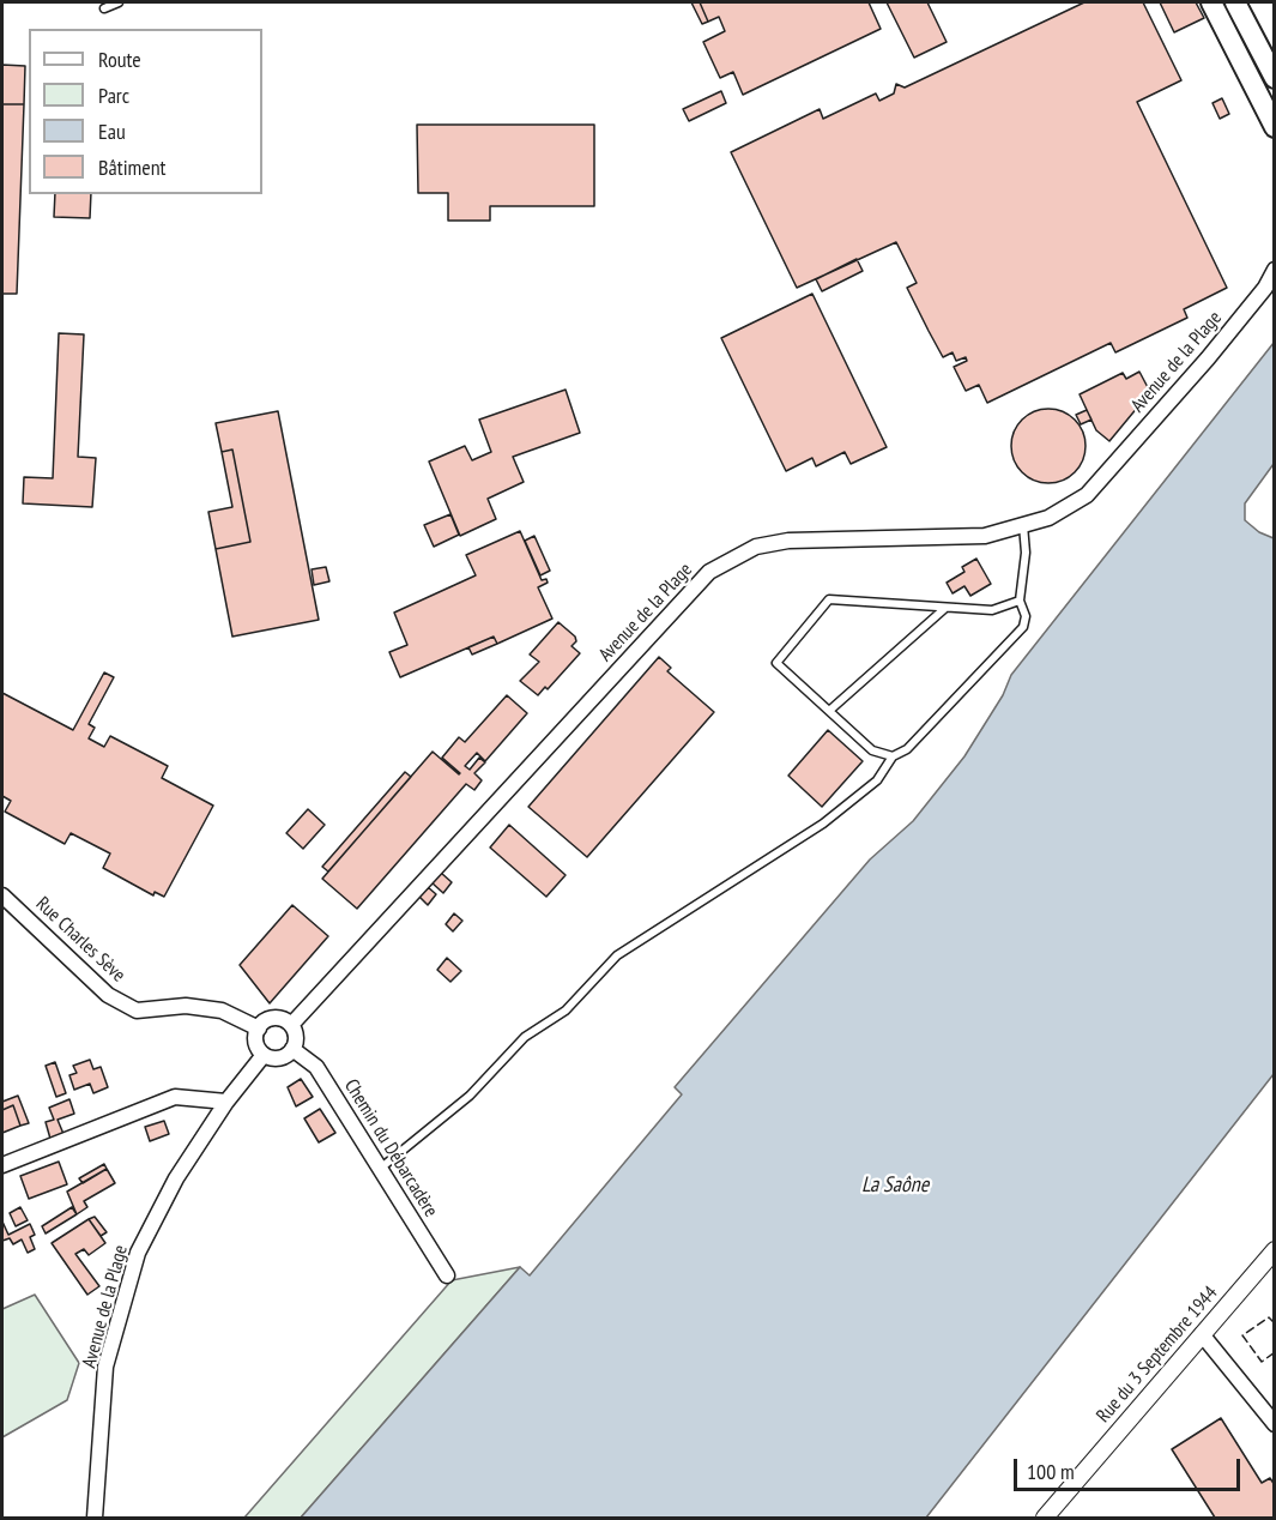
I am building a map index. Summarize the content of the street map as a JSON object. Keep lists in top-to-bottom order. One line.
{"streets":{"street":["Avenue de la Plage","Rue Charles Sève","Chemin du Débarcadère","Rue du 3 Septembre 1944"]},"crossings":[["Avenue de la Plage","Rue Charles Sève"],["Avenue de la Plage","Chemin du Débarcadère"],["Rue Charles Sève","Chemin du Débarcadère"]],"water":["La Saône"],"legend":["Route","Parc","Eau","Bâtiment"],"scale_bar":"100 m"}
